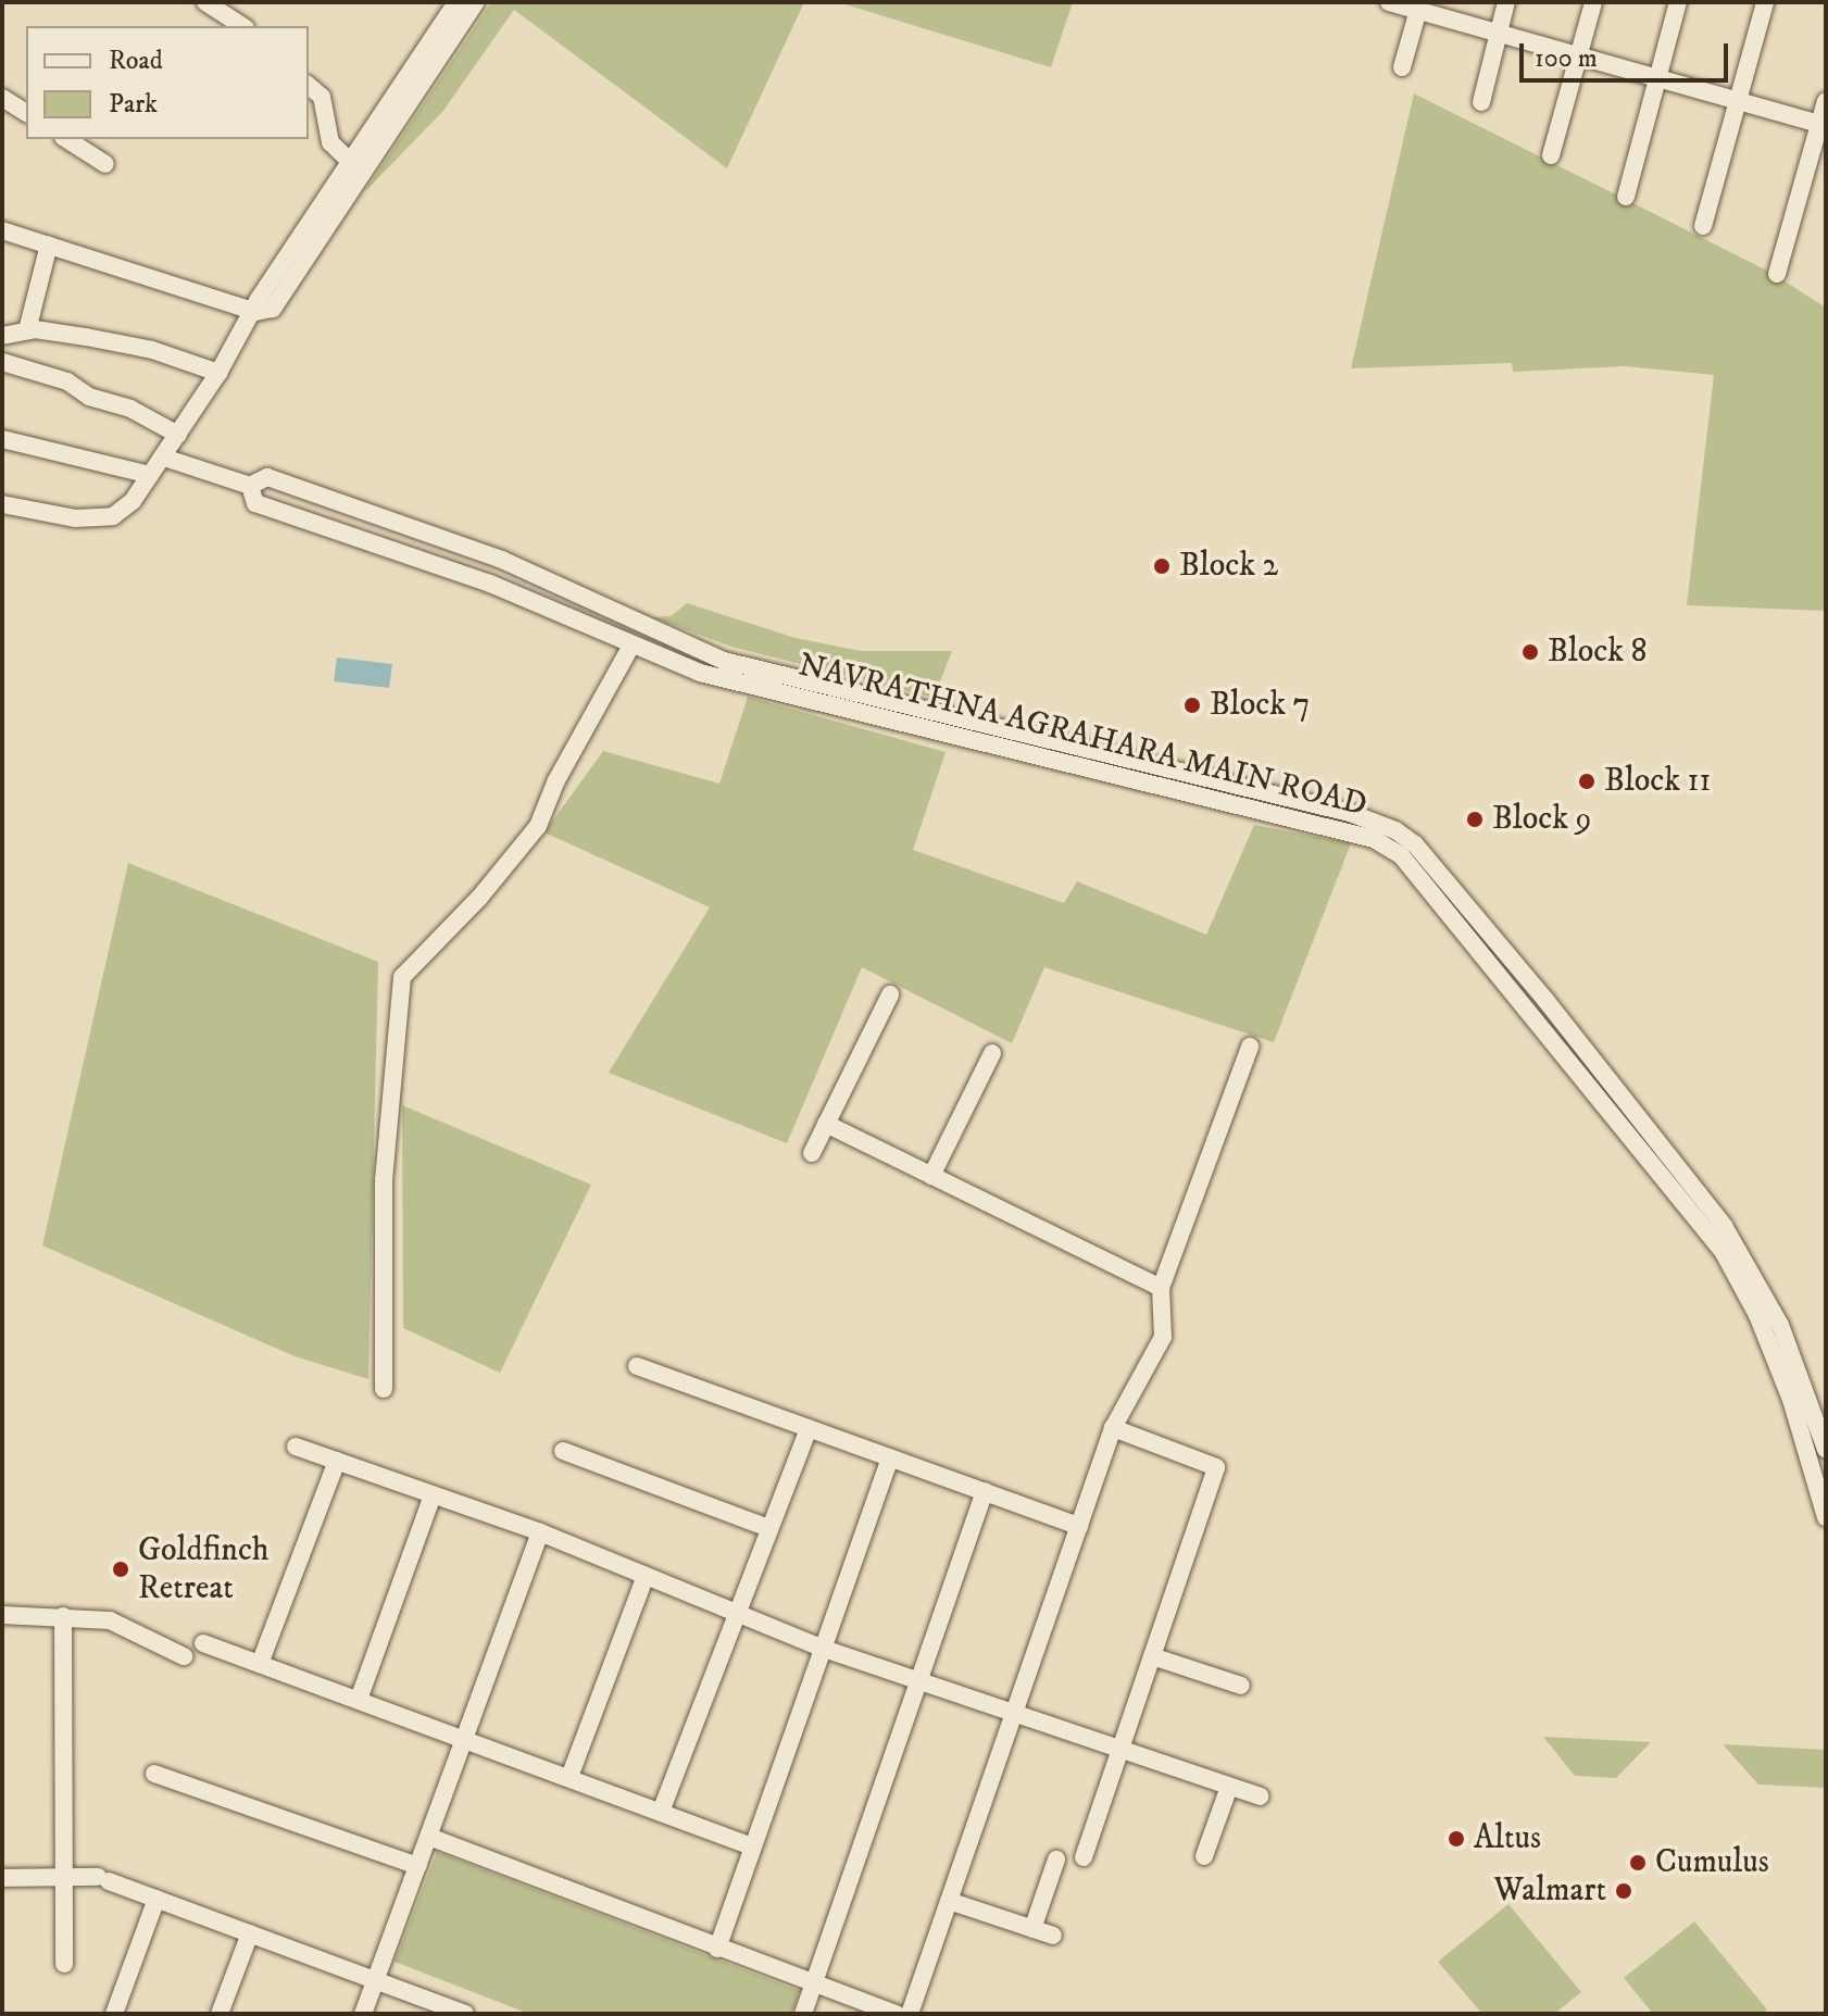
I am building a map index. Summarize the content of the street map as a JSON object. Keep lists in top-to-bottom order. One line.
{"streets":{"street":["NAVRATHNA AGRAHARA MAIN ROAD"]},"places":["Block 2","Block 8","Block 7","Block 11","Block 9","Goldfinch Retreat","Altus","Cumulus","Walmart"],"legend":["Road","Park"],"scale_bar":"100 m"}
